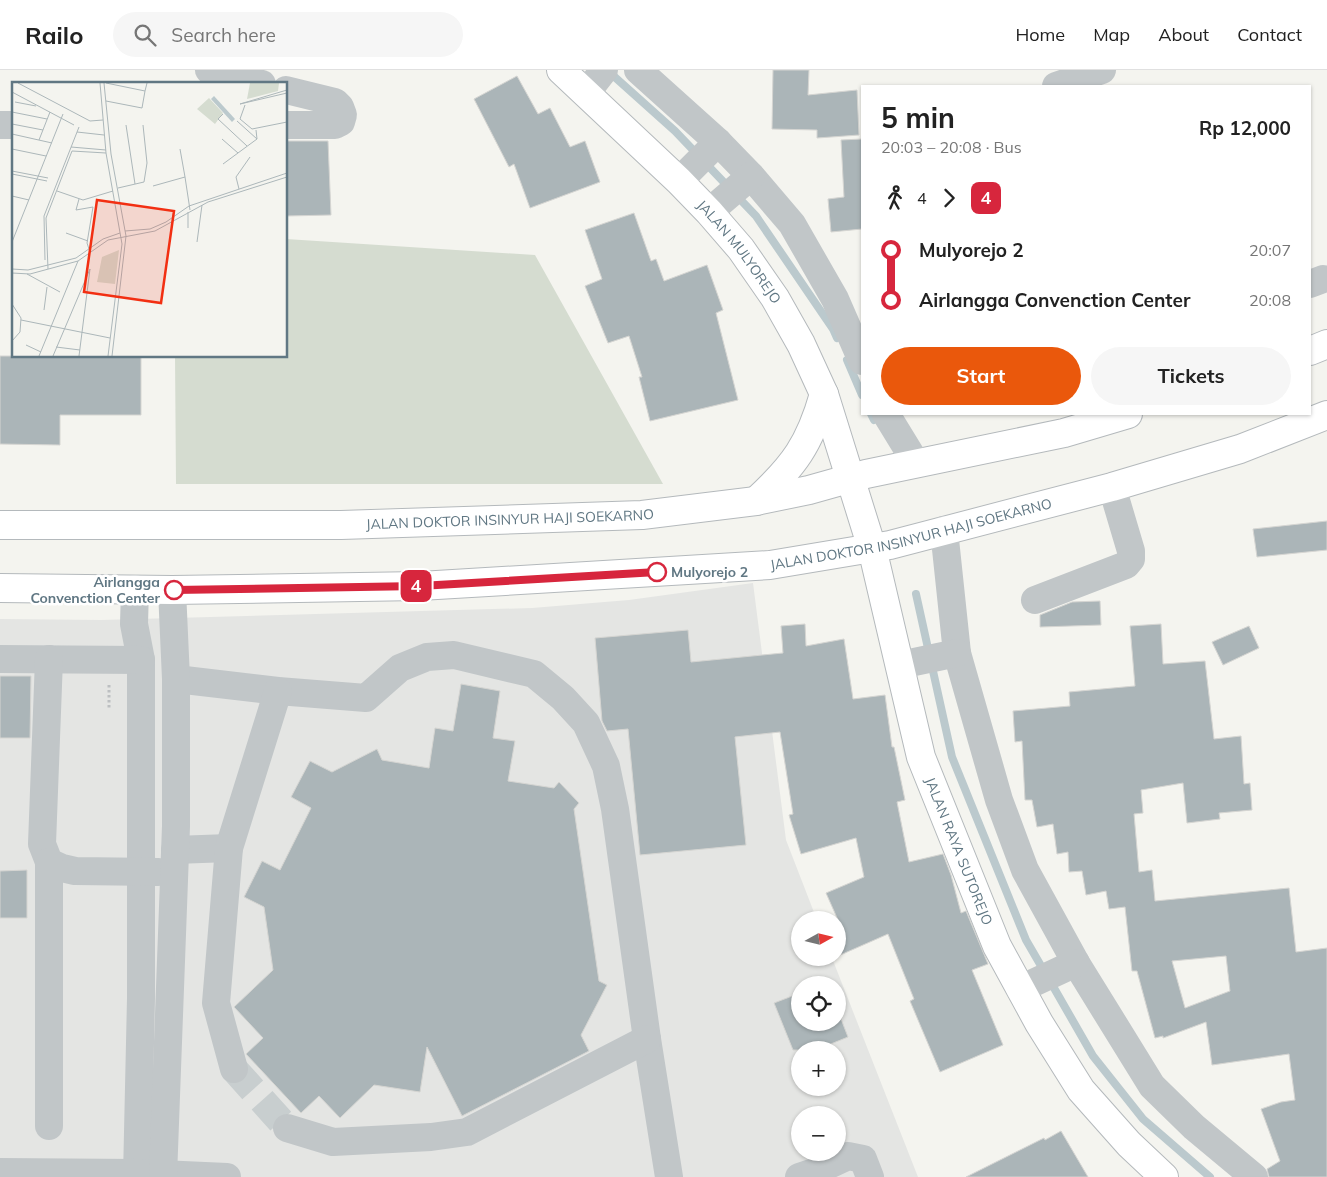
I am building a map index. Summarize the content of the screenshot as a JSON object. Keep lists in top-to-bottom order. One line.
{"streets":{"main road":["JALAN MULYOREJO","JALAN DOKTOR INSINYUR HAJI SOEKARNO","JALAN RAYA SUTOREJO"]},"crossings":[["JALAN MULYOREJO","JALAN DOKTOR INSINYUR HAJI SOEKARNO"],["JALAN MULYOREJO","JALAN RAYA SUTOREJO"],["JALAN DOKTOR INSINYUR HAJI SOEKARNO","JALAN RAYA SUTOREJO"]],"places":["Mulyorejo 2","Airlangga Convenction Center"],"lines":["bus line 4"],"north":"right","page":{"header":"Railo","search":"Search here","nav":["Home","Map","About","Contact"],"on_map":"4","heading":["5 min","20:03 – 20:08 · Bus","Rp 12,000"],"legs":["4","4"],"list":[{"name":"Mulyorejo 2","value":"20:07"},{"name":"Airlangga Convenction Center","value":"20:08"}],"buttons":["Start","Tickets"],"map_buttons":["+","−"]}}
